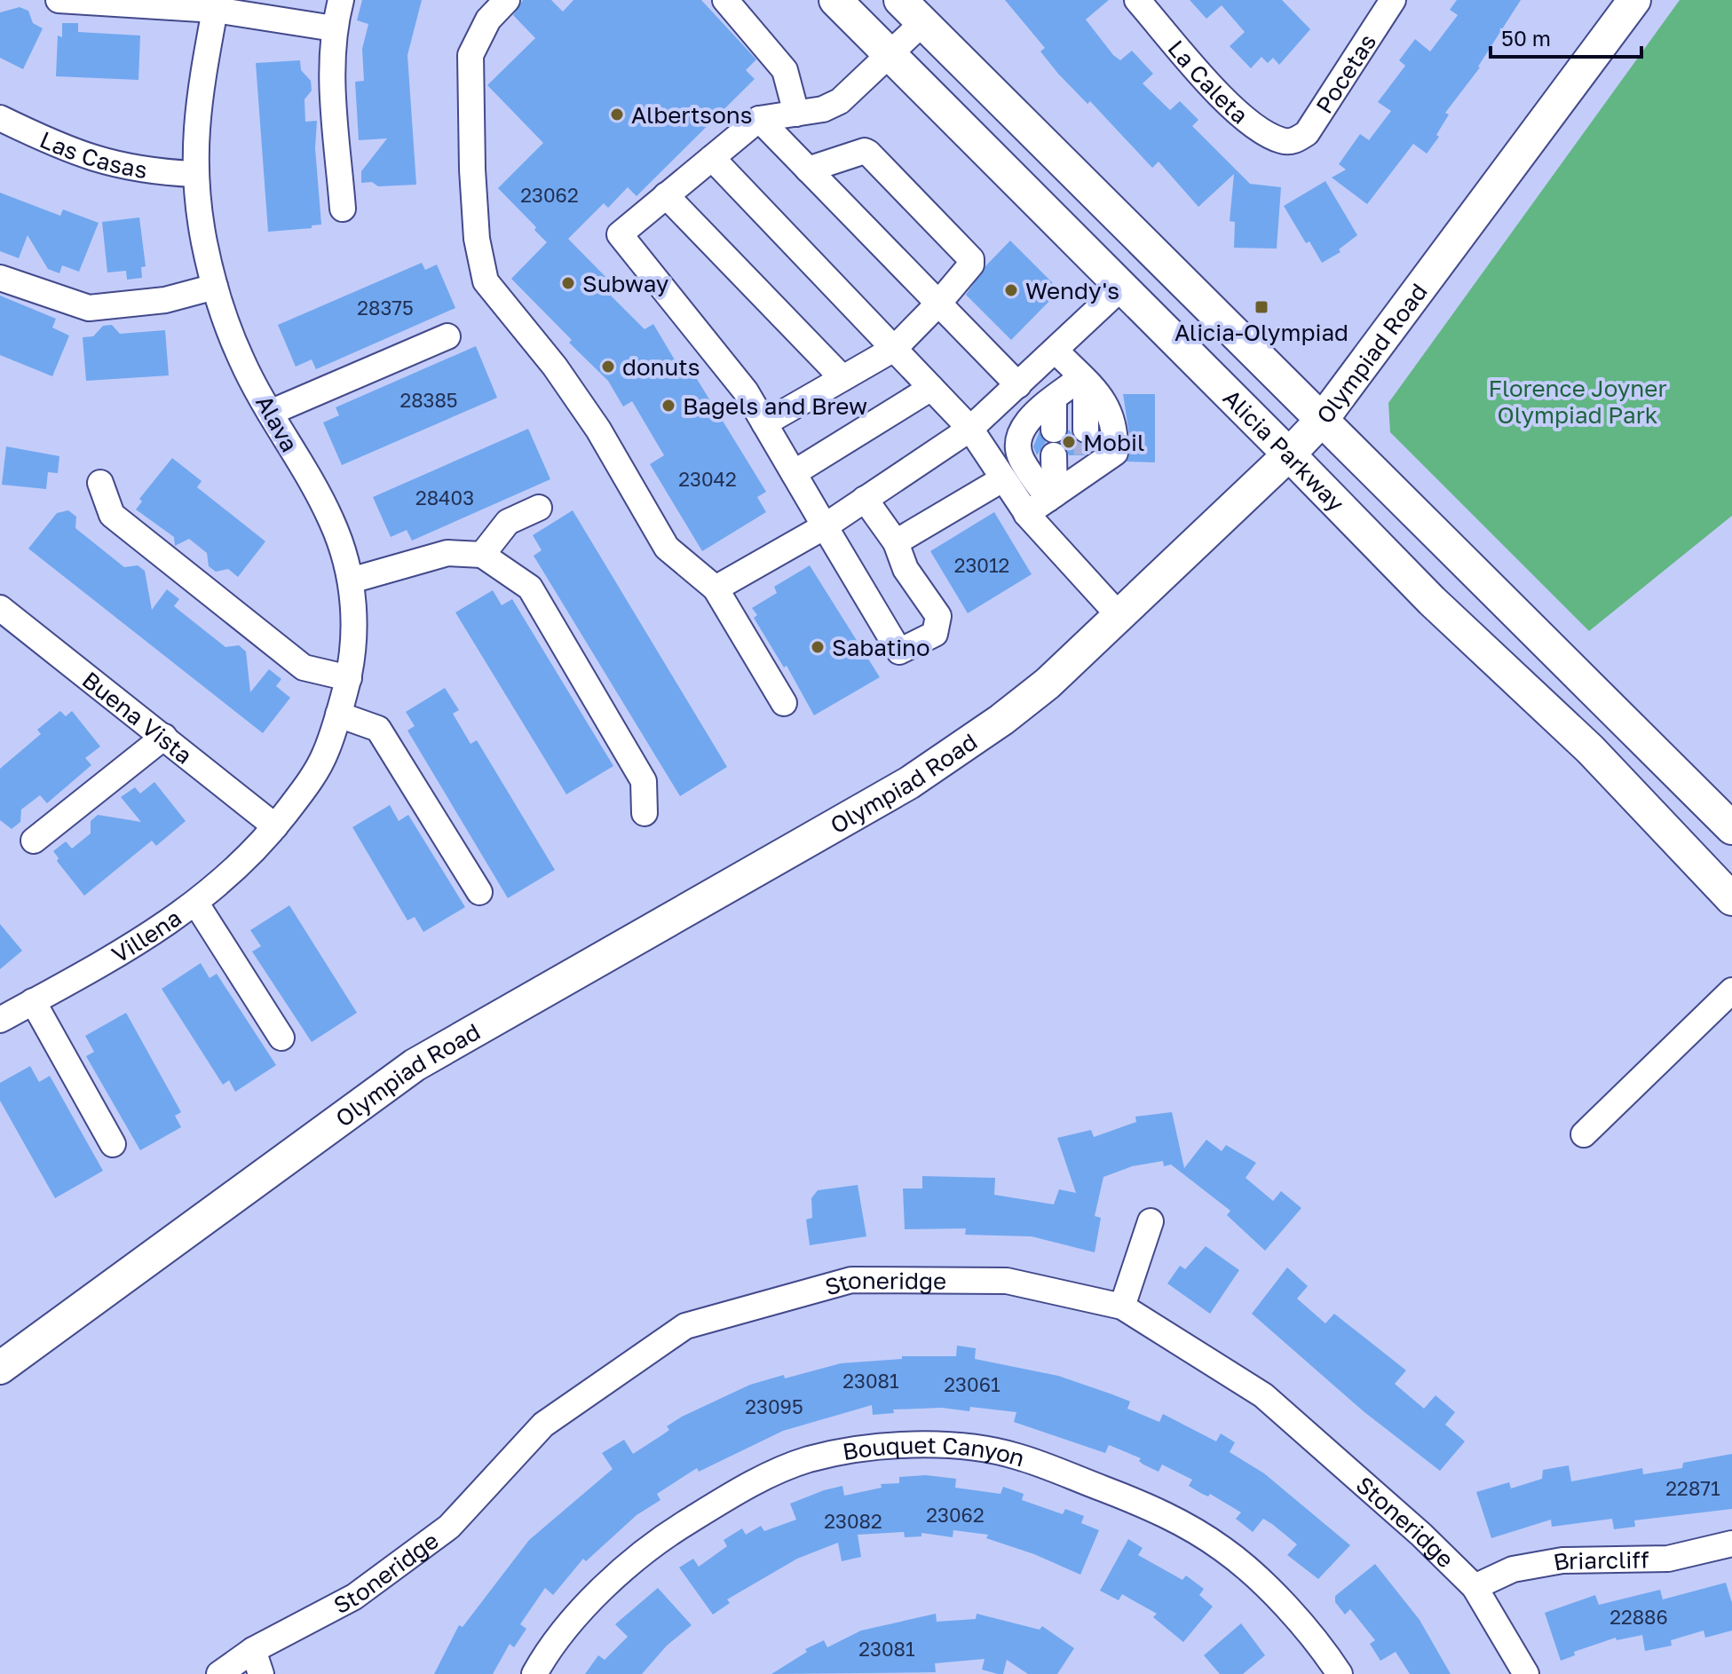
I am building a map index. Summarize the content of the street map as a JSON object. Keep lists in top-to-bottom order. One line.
{"streets":{"main road":["Olympiad Road","Alicia Parkway"],"street":["Pocetas","La Caleta","Las Casas","Alava","Buena Vista","Villena","Stoneridge","Bouquet Canyon","Briarcliff"]},"crossings":[["Pocetas","La Caleta"],["Las Casas","Alava"],["Olympiad Road","Alicia Parkway"],["Alava","Buena Vista"],["Alava","Villena"],["Buena Vista","Villena"],["Stoneridge","Briarcliff"]],"parks":["Florence Joyner Olympiad Park"],"places":{"other":["Albertsons","Subway","Wendy's","donuts","Bagels and Brew","Mobil","Sabatino"],"transit":["Alicia-Olympiad"]},"house_numbers":["23062","28375","28385","23042","28403","23012","23081","23061","23095","22871","23062","23082","22886","23081"],"scale_bar":"50 m"}
